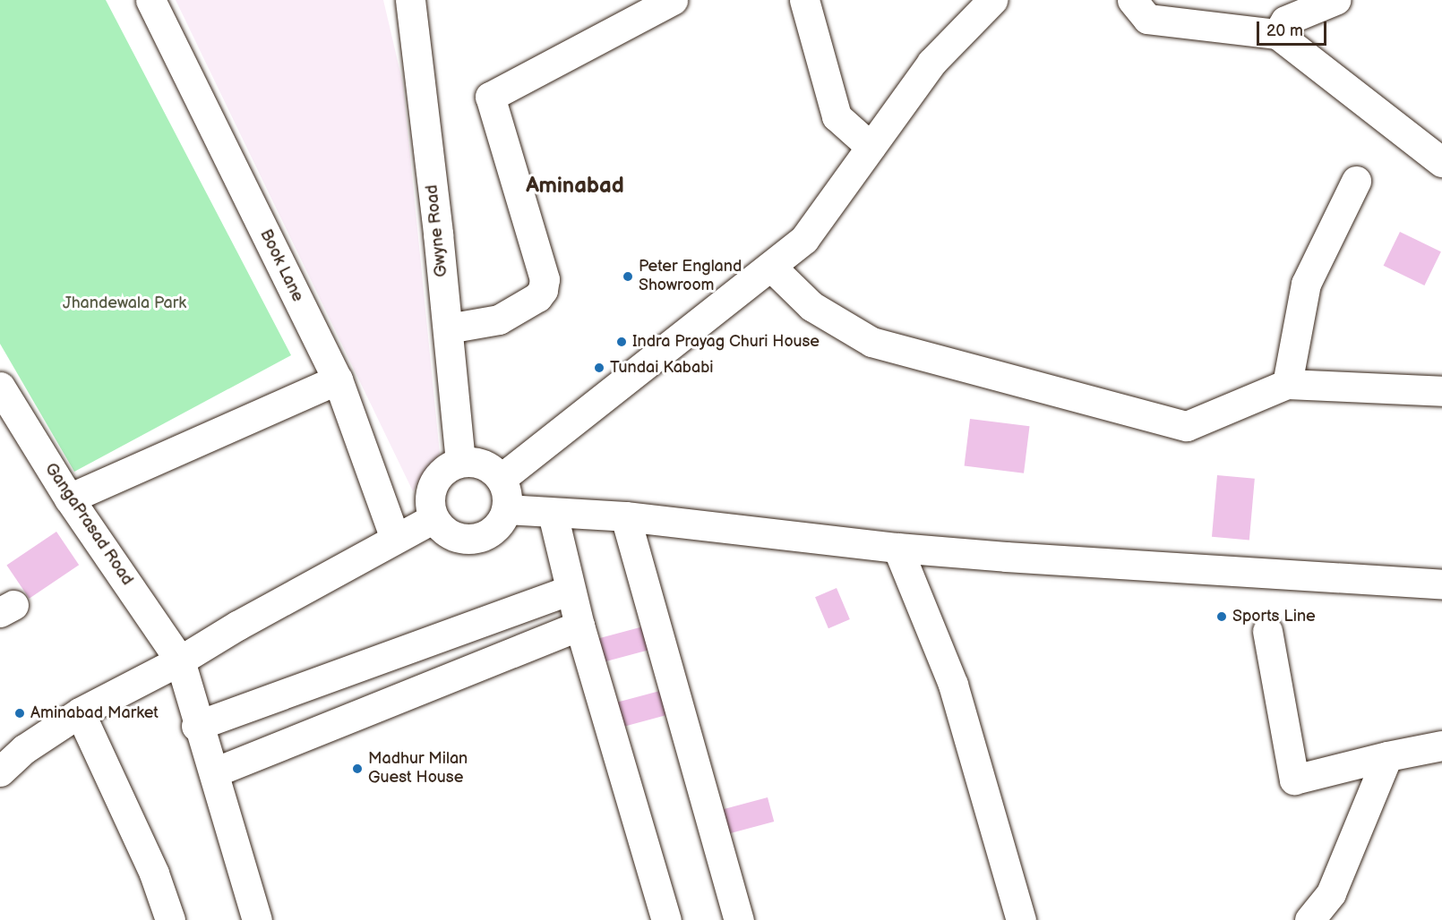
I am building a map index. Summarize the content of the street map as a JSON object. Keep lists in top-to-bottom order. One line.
{"streets":{"street":["Gwyne Road","Book Lane","GangaPrasad Road"]},"districts":["Aminabad"],"parks":["Jhandewala Park"],"places":["Peter England Showroom","Indra Prayag Churi House","Tundai Kababi","Sports Line","Aminabad Market","Madhur Milan Guest House"],"scale_bar":"20 m"}
